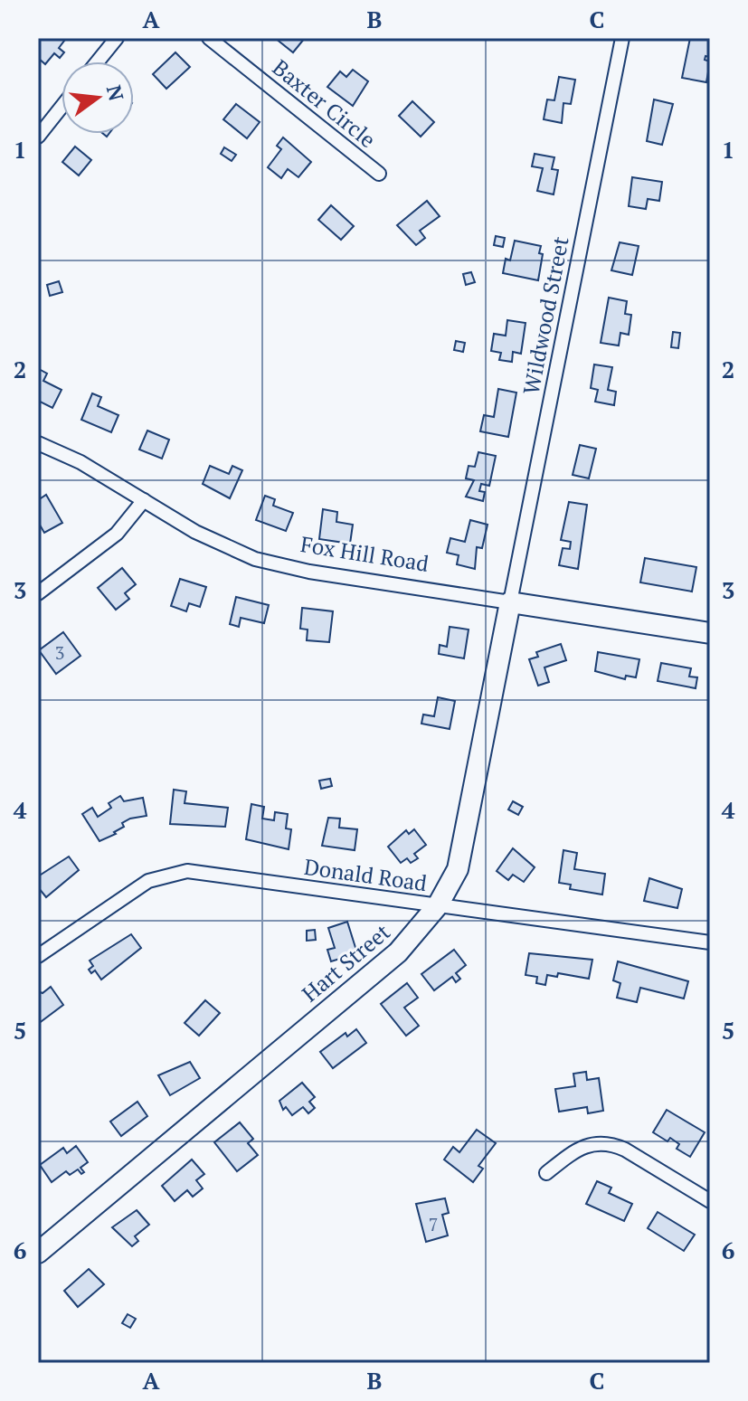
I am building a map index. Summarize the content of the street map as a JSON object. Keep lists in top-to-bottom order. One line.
{"streets":{"street":["Baxter Circle","Wildwood Street","Fox Hill Road","Donald Road","Hart Street"]},"crossings":[["Wildwood Street","Fox Hill Road"],["Wildwood Street","Hart Street"],["Fox Hill Road","Hart Street"],["Donald Road","Hart Street"]],"house_numbers":["3","7"],"north":"right","grid":{"columns":["A","B","C"],"rows":["1","2","3","4","5","6"]}}
